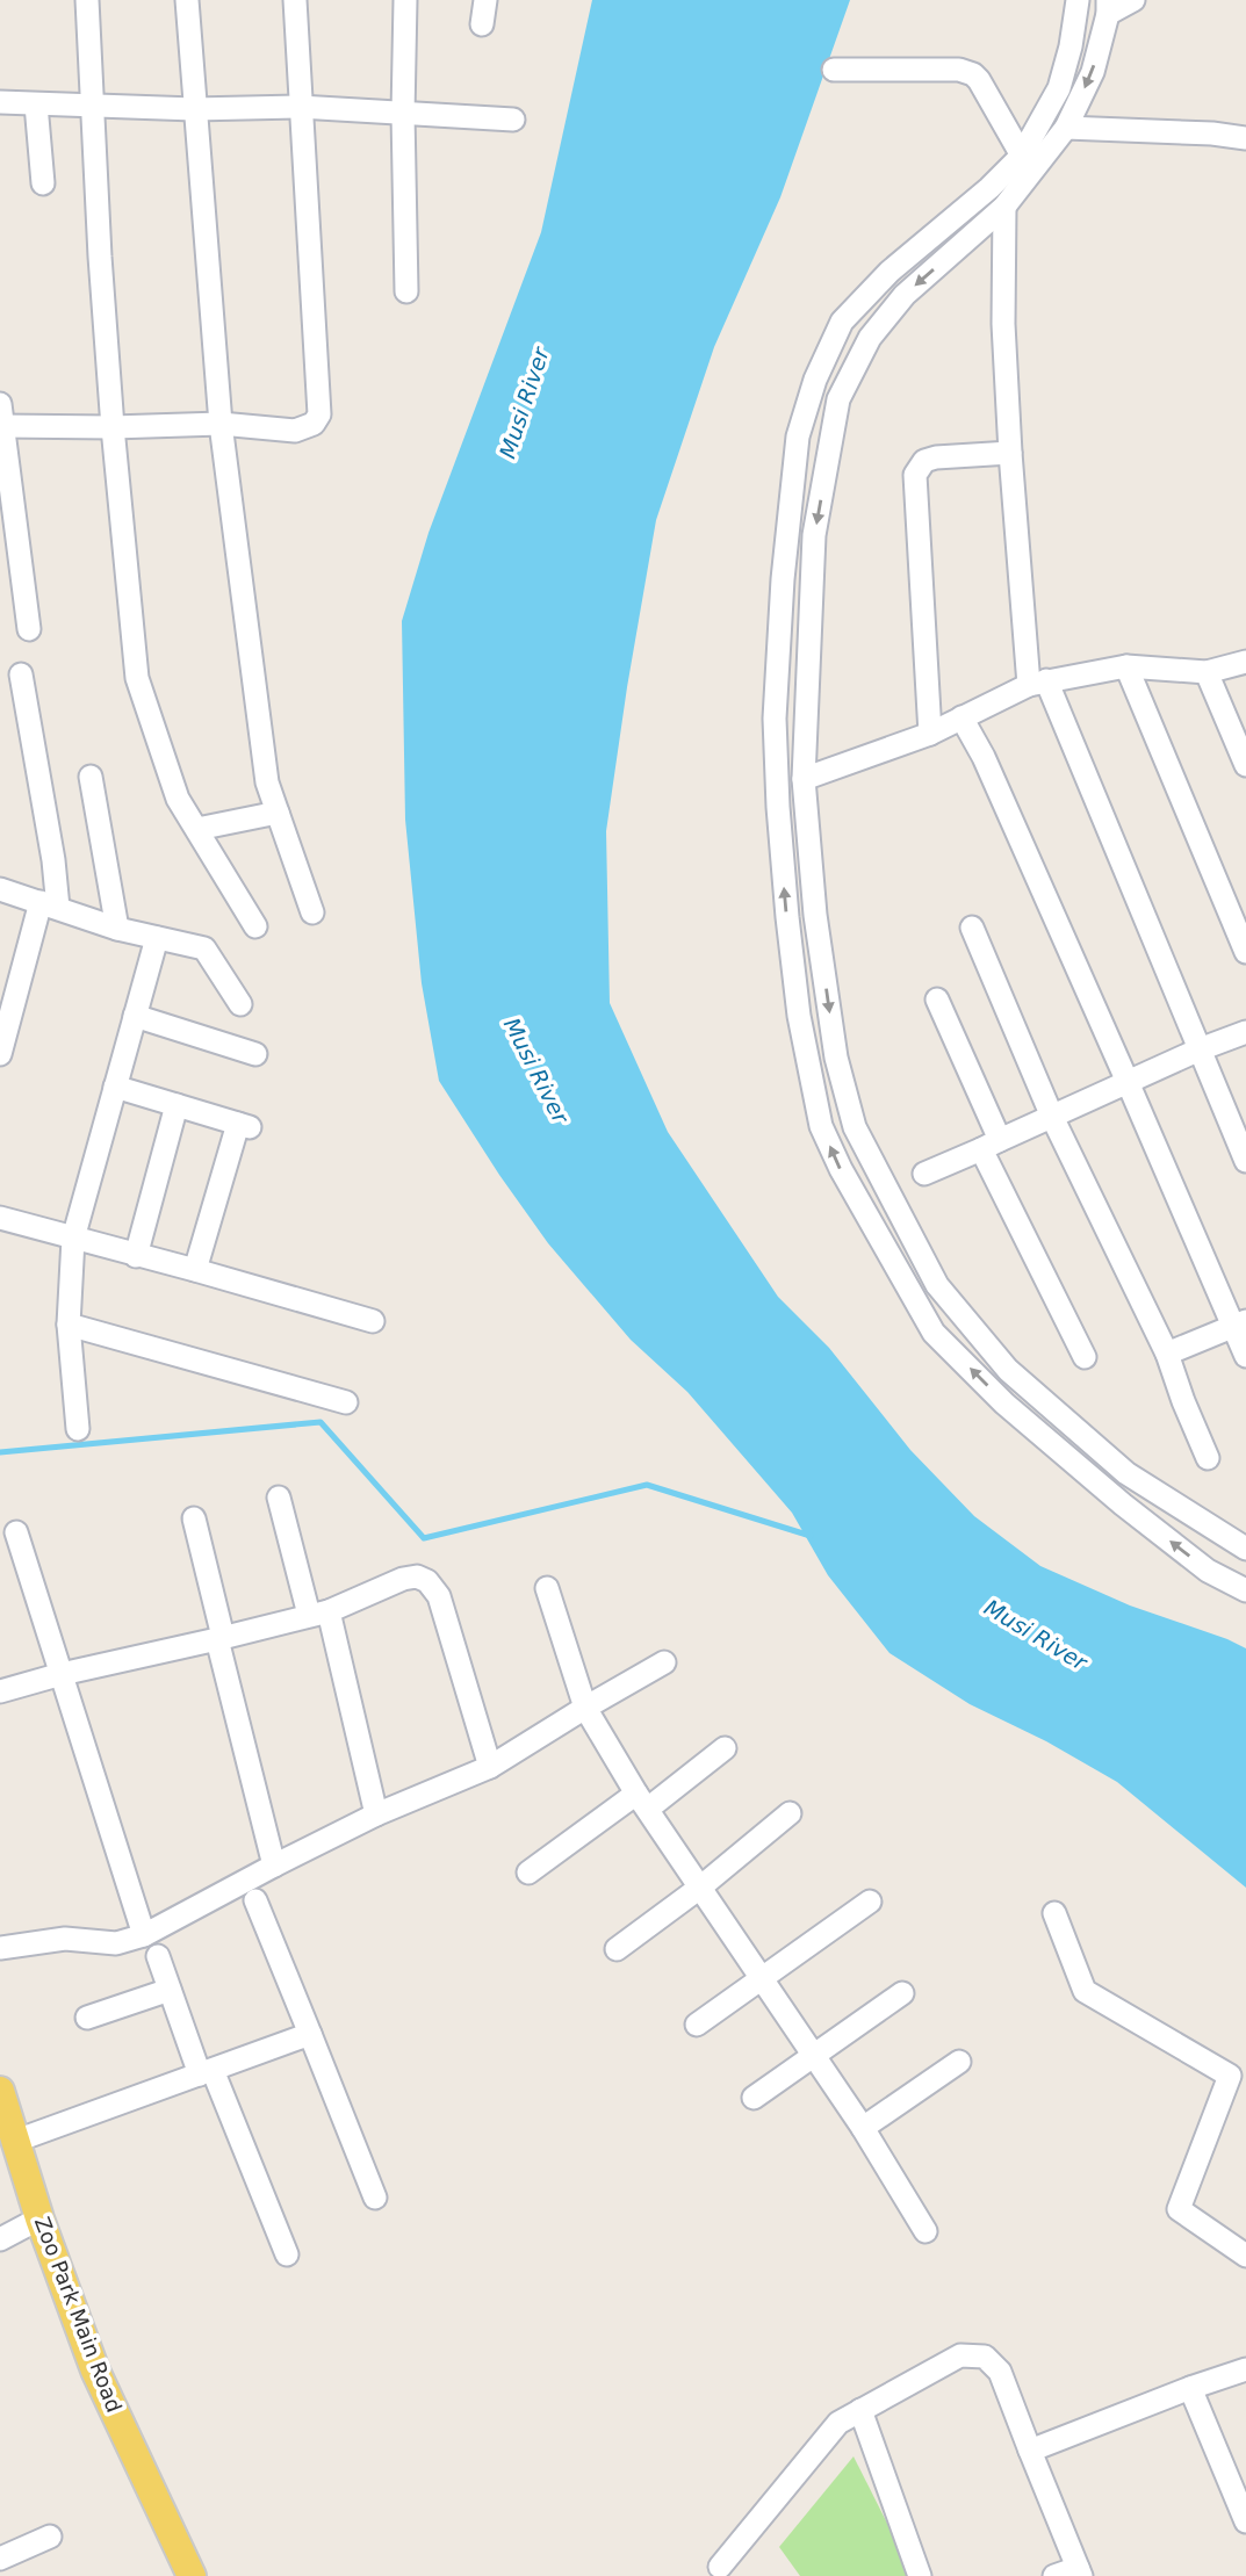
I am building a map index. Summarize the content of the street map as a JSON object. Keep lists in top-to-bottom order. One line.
{"streets":{"main road":["Zoo Park Main Road"]},"water":["Musi River"]}
